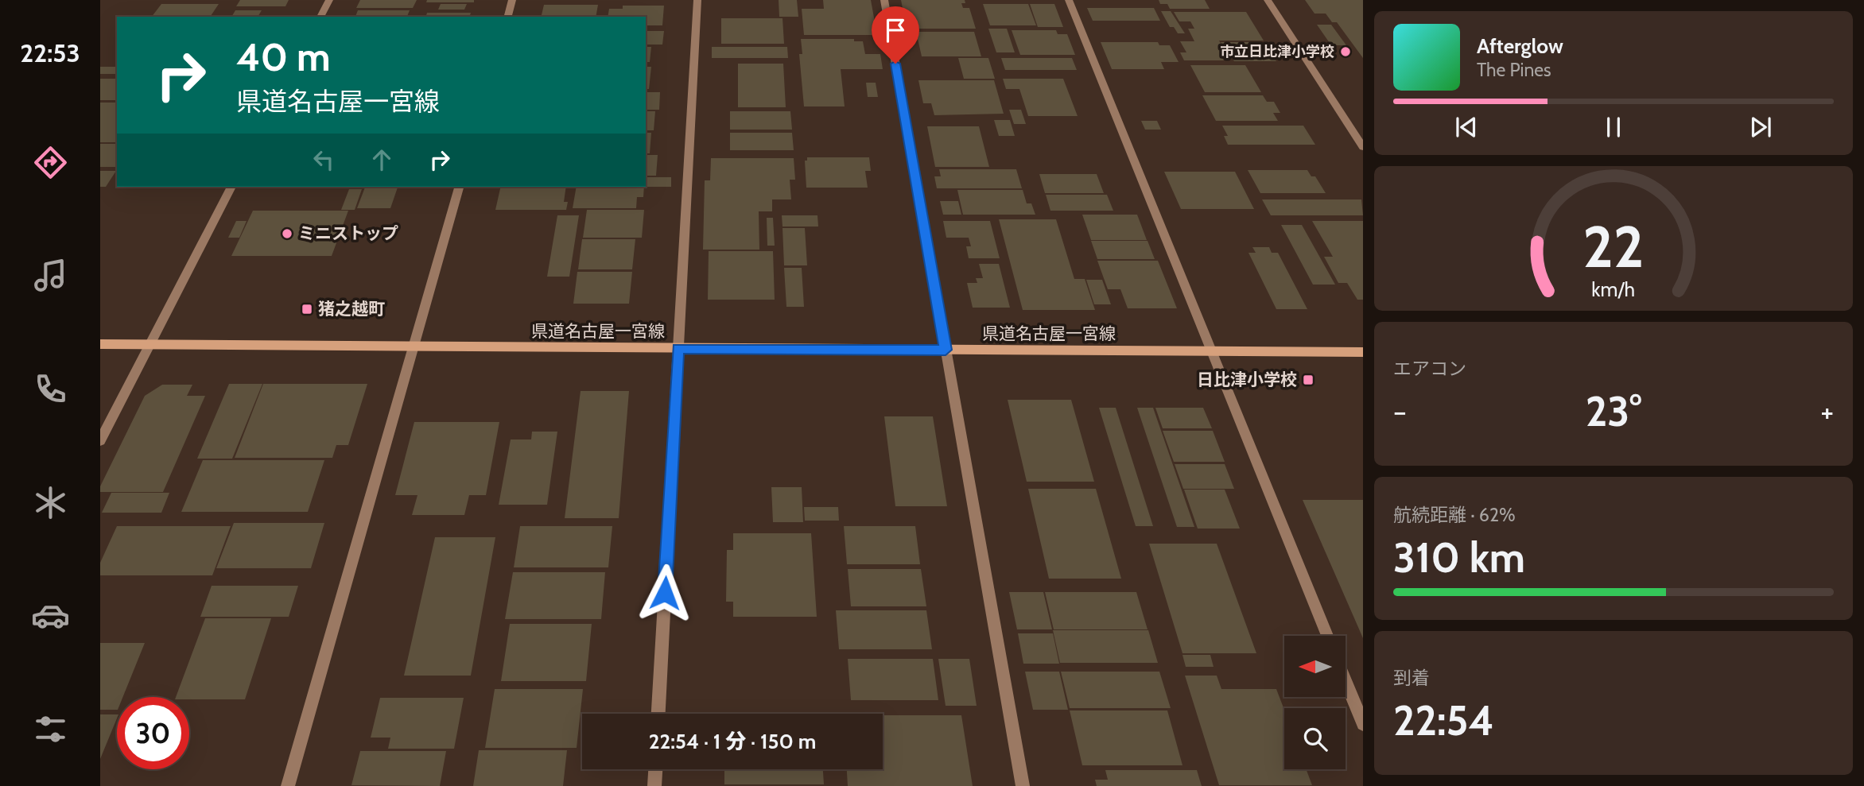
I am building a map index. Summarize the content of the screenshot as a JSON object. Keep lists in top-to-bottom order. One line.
{"streets":{"main road":["県道名古屋一宮線"]},"places":{"other":["市立日比津小学校","ミニストップ"],"transit":["猪之越町","日比津小学校"]},"north":"left","page":{"tabs":"22:53","turn":["40 m","県道名古屋一宮線"],"song":["Afterglow","The Pines"],"tile":["エアコン",["航続距離 · 62%","310 km"],["到着","22:54"]],"heat":["−","23°","+"],"limit":"30","trip":"22:54 · 1 分 · 150 m","gauge":["22","km/h"]}}
